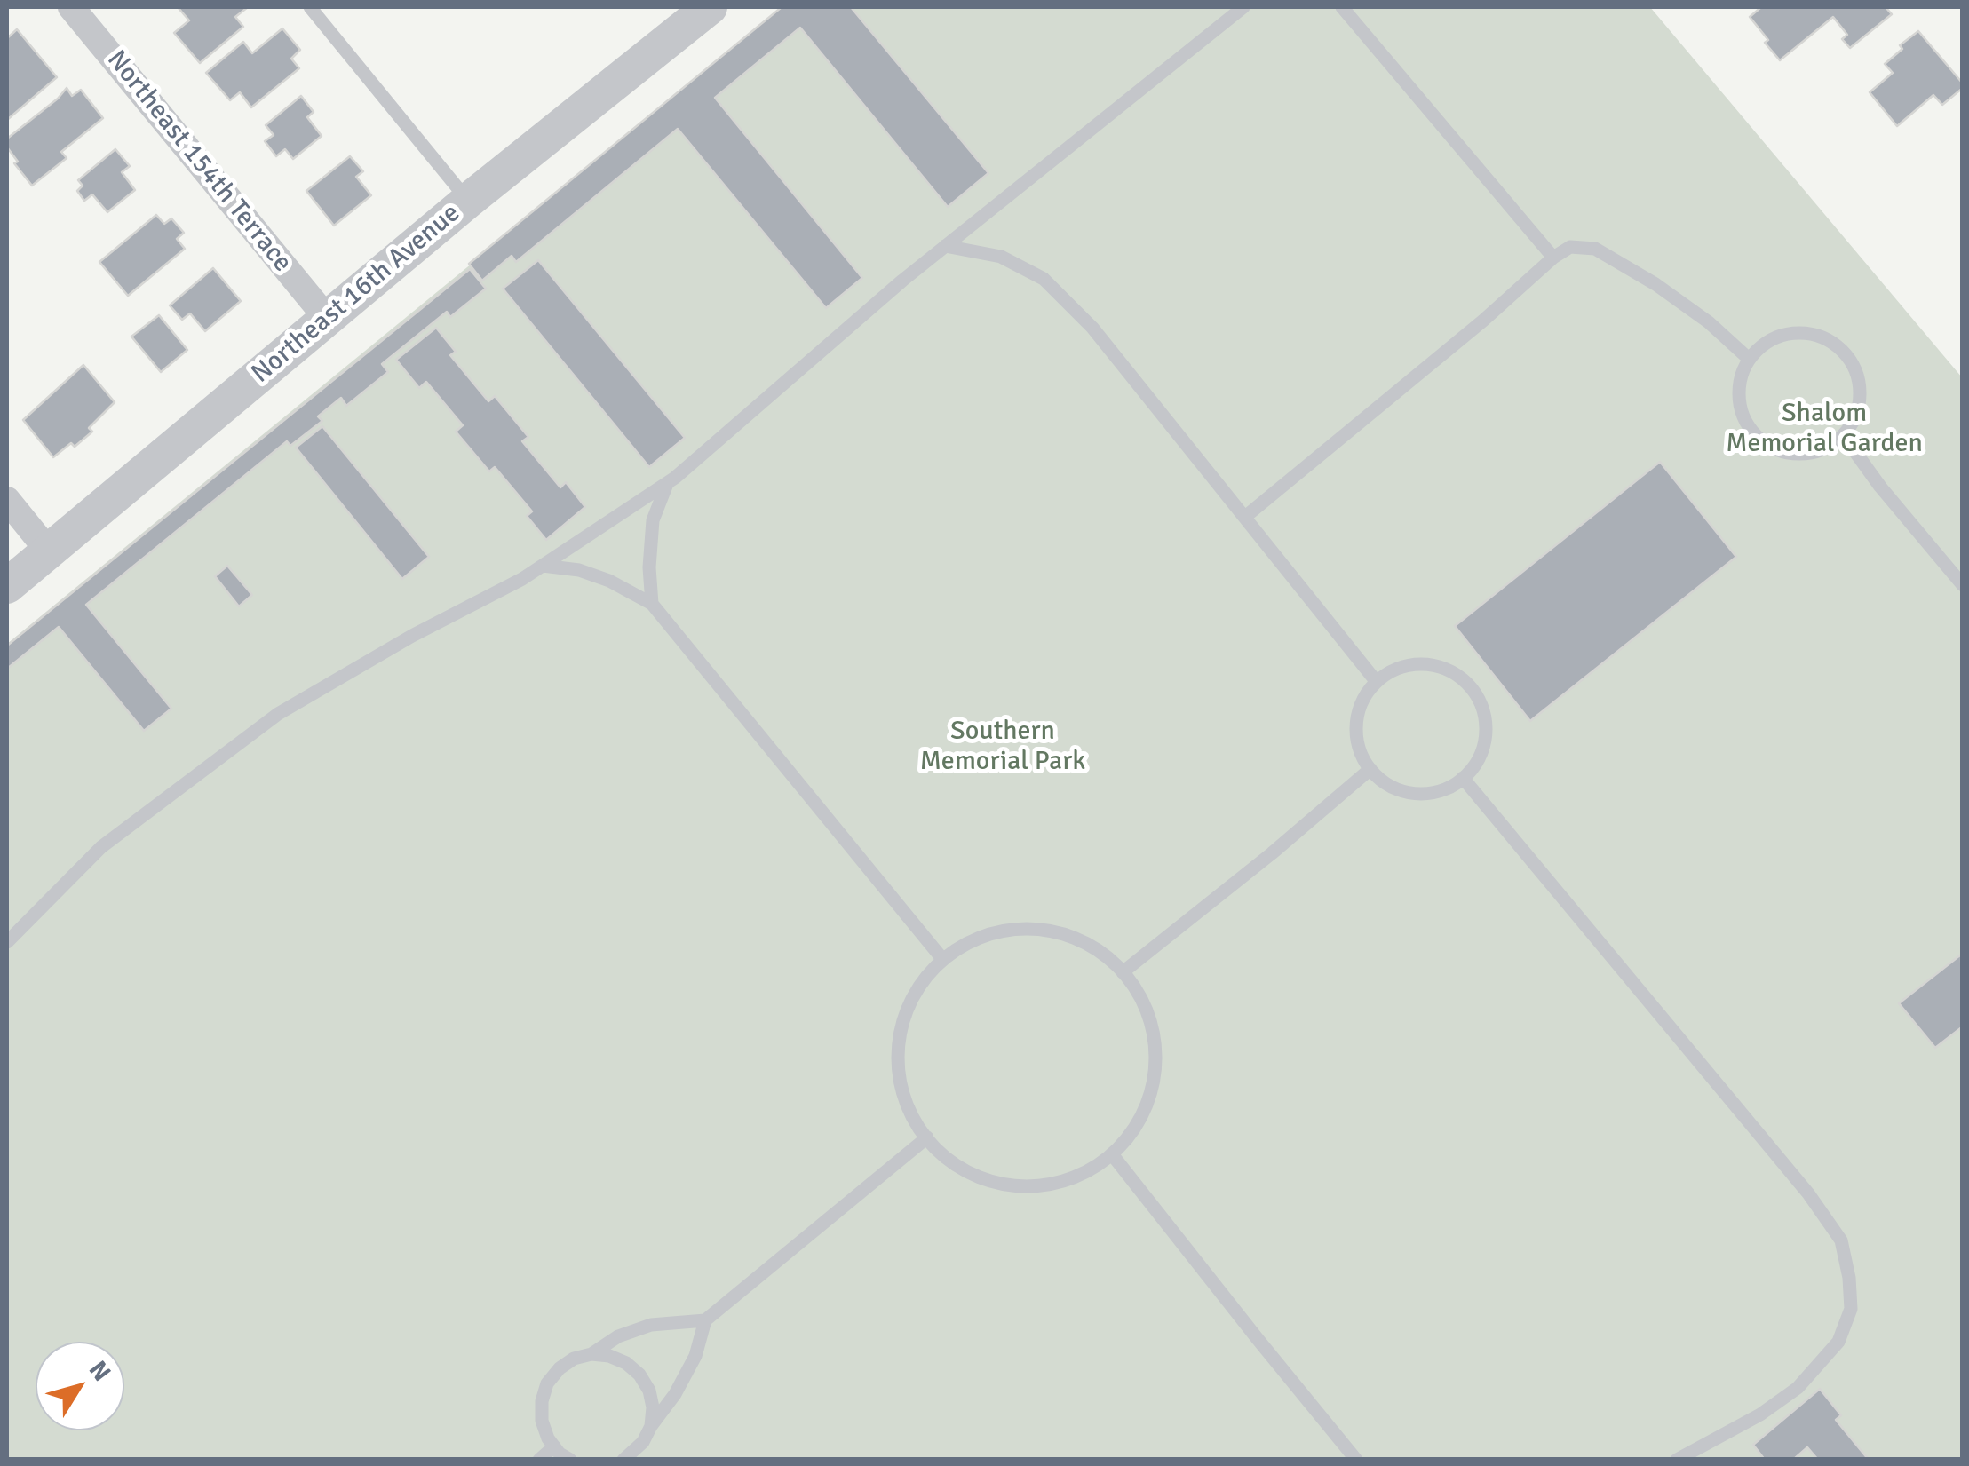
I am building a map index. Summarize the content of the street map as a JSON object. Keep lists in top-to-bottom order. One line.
{"streets":{"street":["Northeast 154th Terrace","Northeast 16th Avenue"]},"crossings":[["Northeast 154th Terrace","Northeast 16th Avenue"]],"parks":["Shalom Memorial Garden","Southern Memorial Park"],"north":"top right"}
